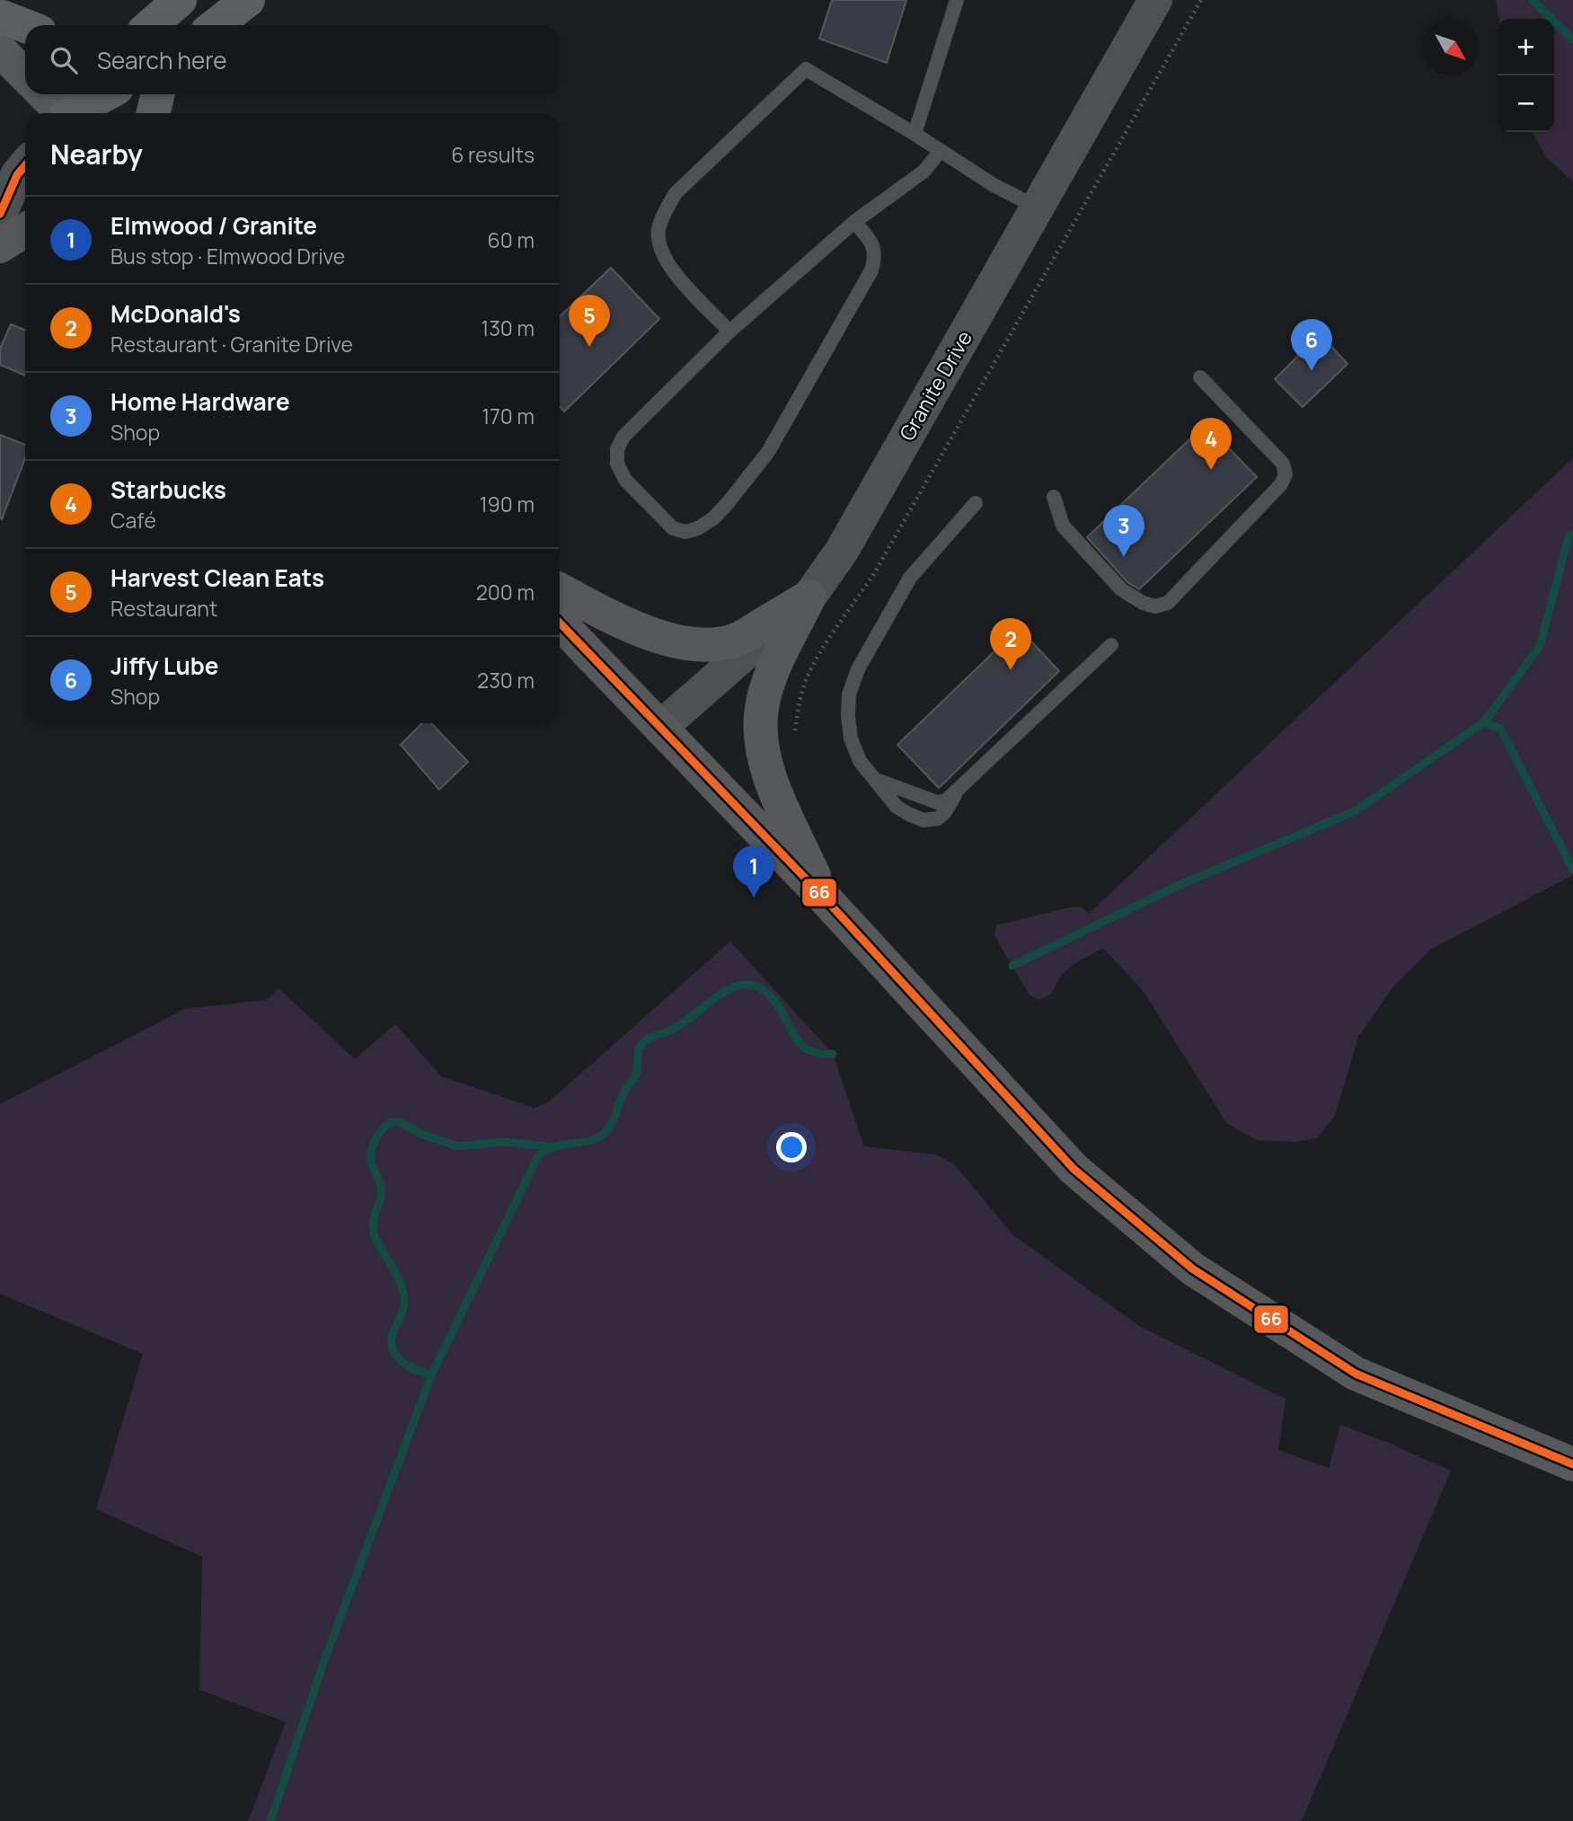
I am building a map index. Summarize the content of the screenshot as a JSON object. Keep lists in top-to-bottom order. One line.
{"streets":{"street":["Granite Drive"]},"lines":["transit line 66"],"north":"bottom right","page":{"map_buttons":["+","−"],"search":"Search here","heading":["Nearby","6 results"],"list":[{"mark":"1","name":"Elmwood / Granite","note":"Bus stop · Elmwood Drive","value":"60 m"},{"mark":"2","name":"McDonald's","note":"Restaurant · Granite Drive","value":"130 m"},{"mark":"3","name":"Home Hardware","note":"Shop","value":"170 m"},{"mark":"4","name":"Starbucks","note":"Café","value":"190 m"},{"mark":"5","name":"Harvest Clean Eats","note":"Restaurant","value":"200 m"},{"mark":"6","name":"Jiffy Lube","note":"Shop","value":"230 m"}],"pins":["5","6","4","3","2","1"]}}
